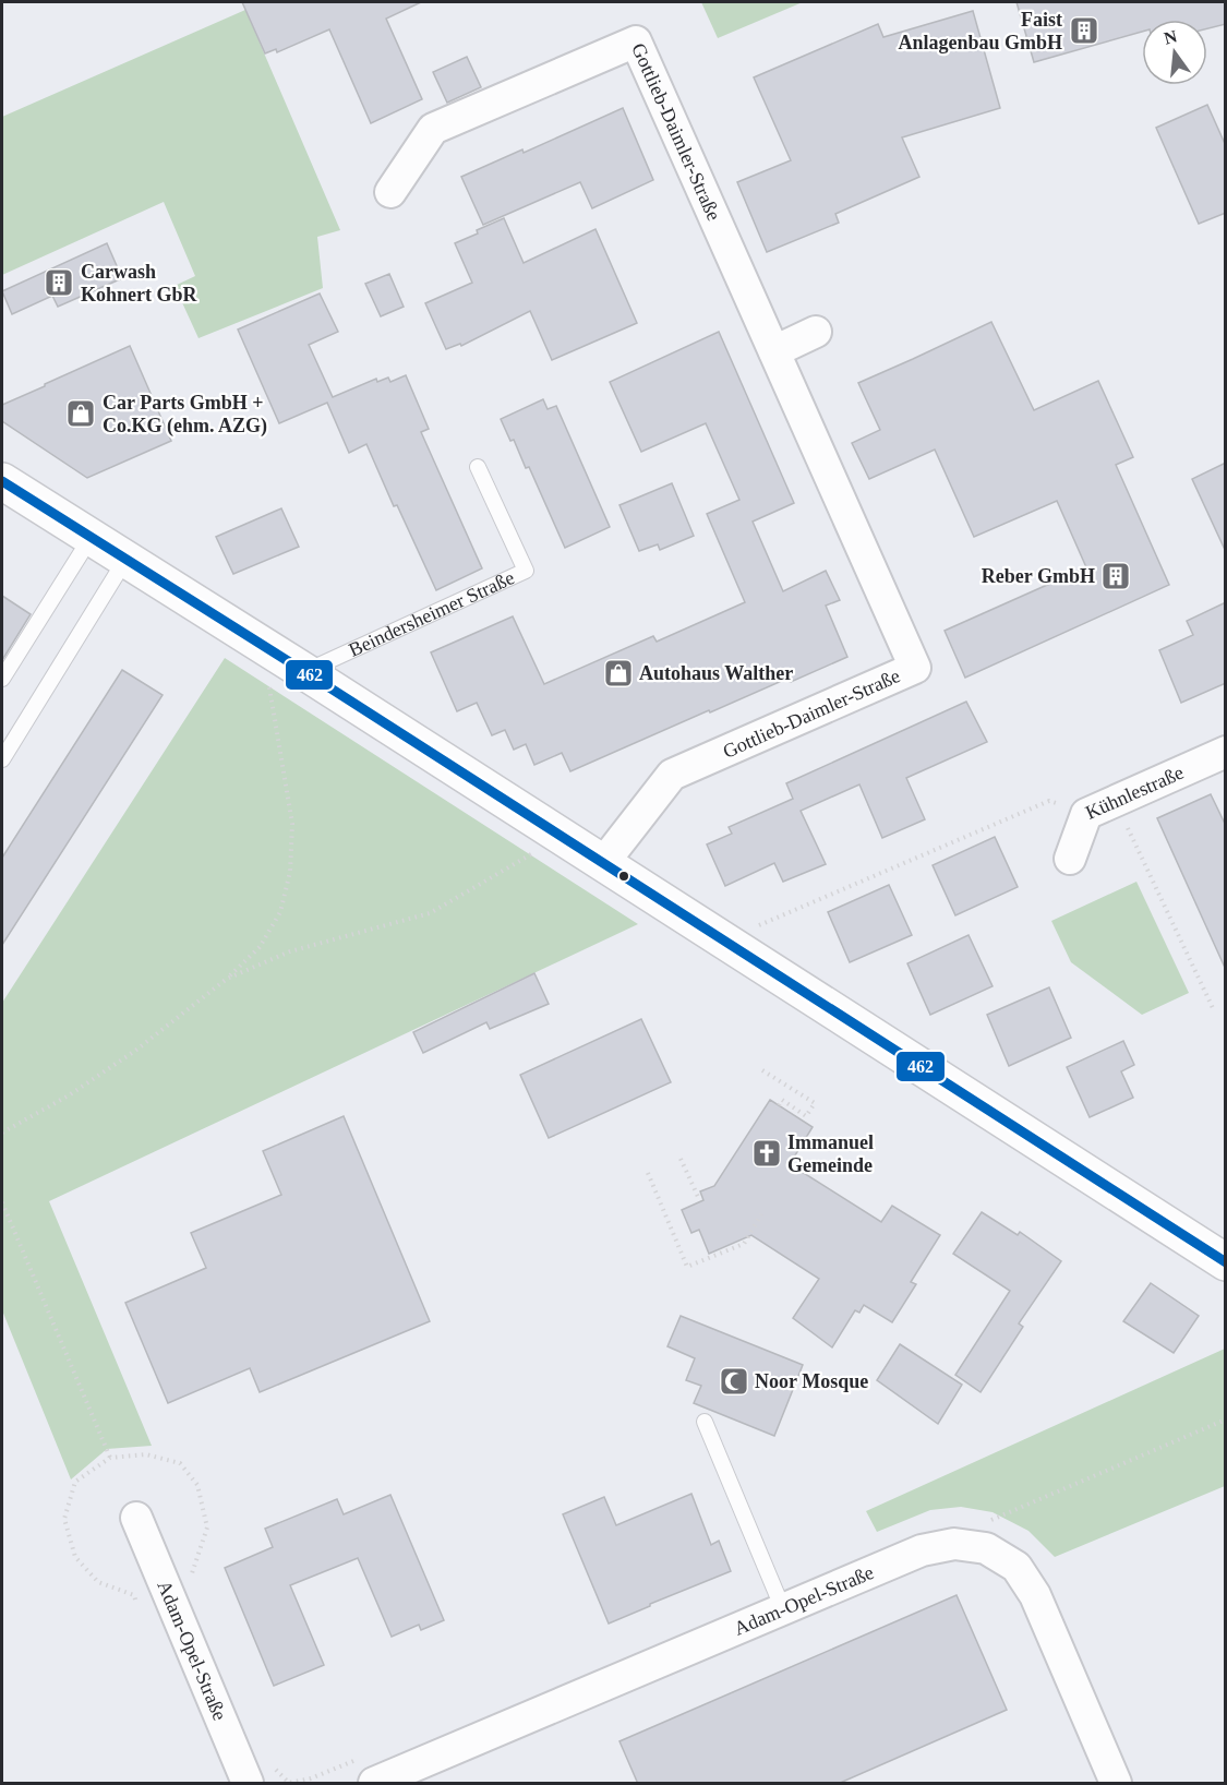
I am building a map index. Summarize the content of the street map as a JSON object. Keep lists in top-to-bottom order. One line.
{"streets":{"street":["Gottlieb-Daimler-Straße","Kühnlestraße","Adam-Opel-Straße"],"lane":["Beindersheimer Straße"]},"places":{"building":["Faist Anlagenbau GmbH","Carwash Kohnert GbR","Reber GmbH"],"shop":["Car Parts GmbH + Co.KG (ehm. AZG)","Autohaus Walther"],"church":["Immanuel Gemeinde"],"mosque":["Noor Mosque"]},"lines":["transit line 462"],"north":"top"}
